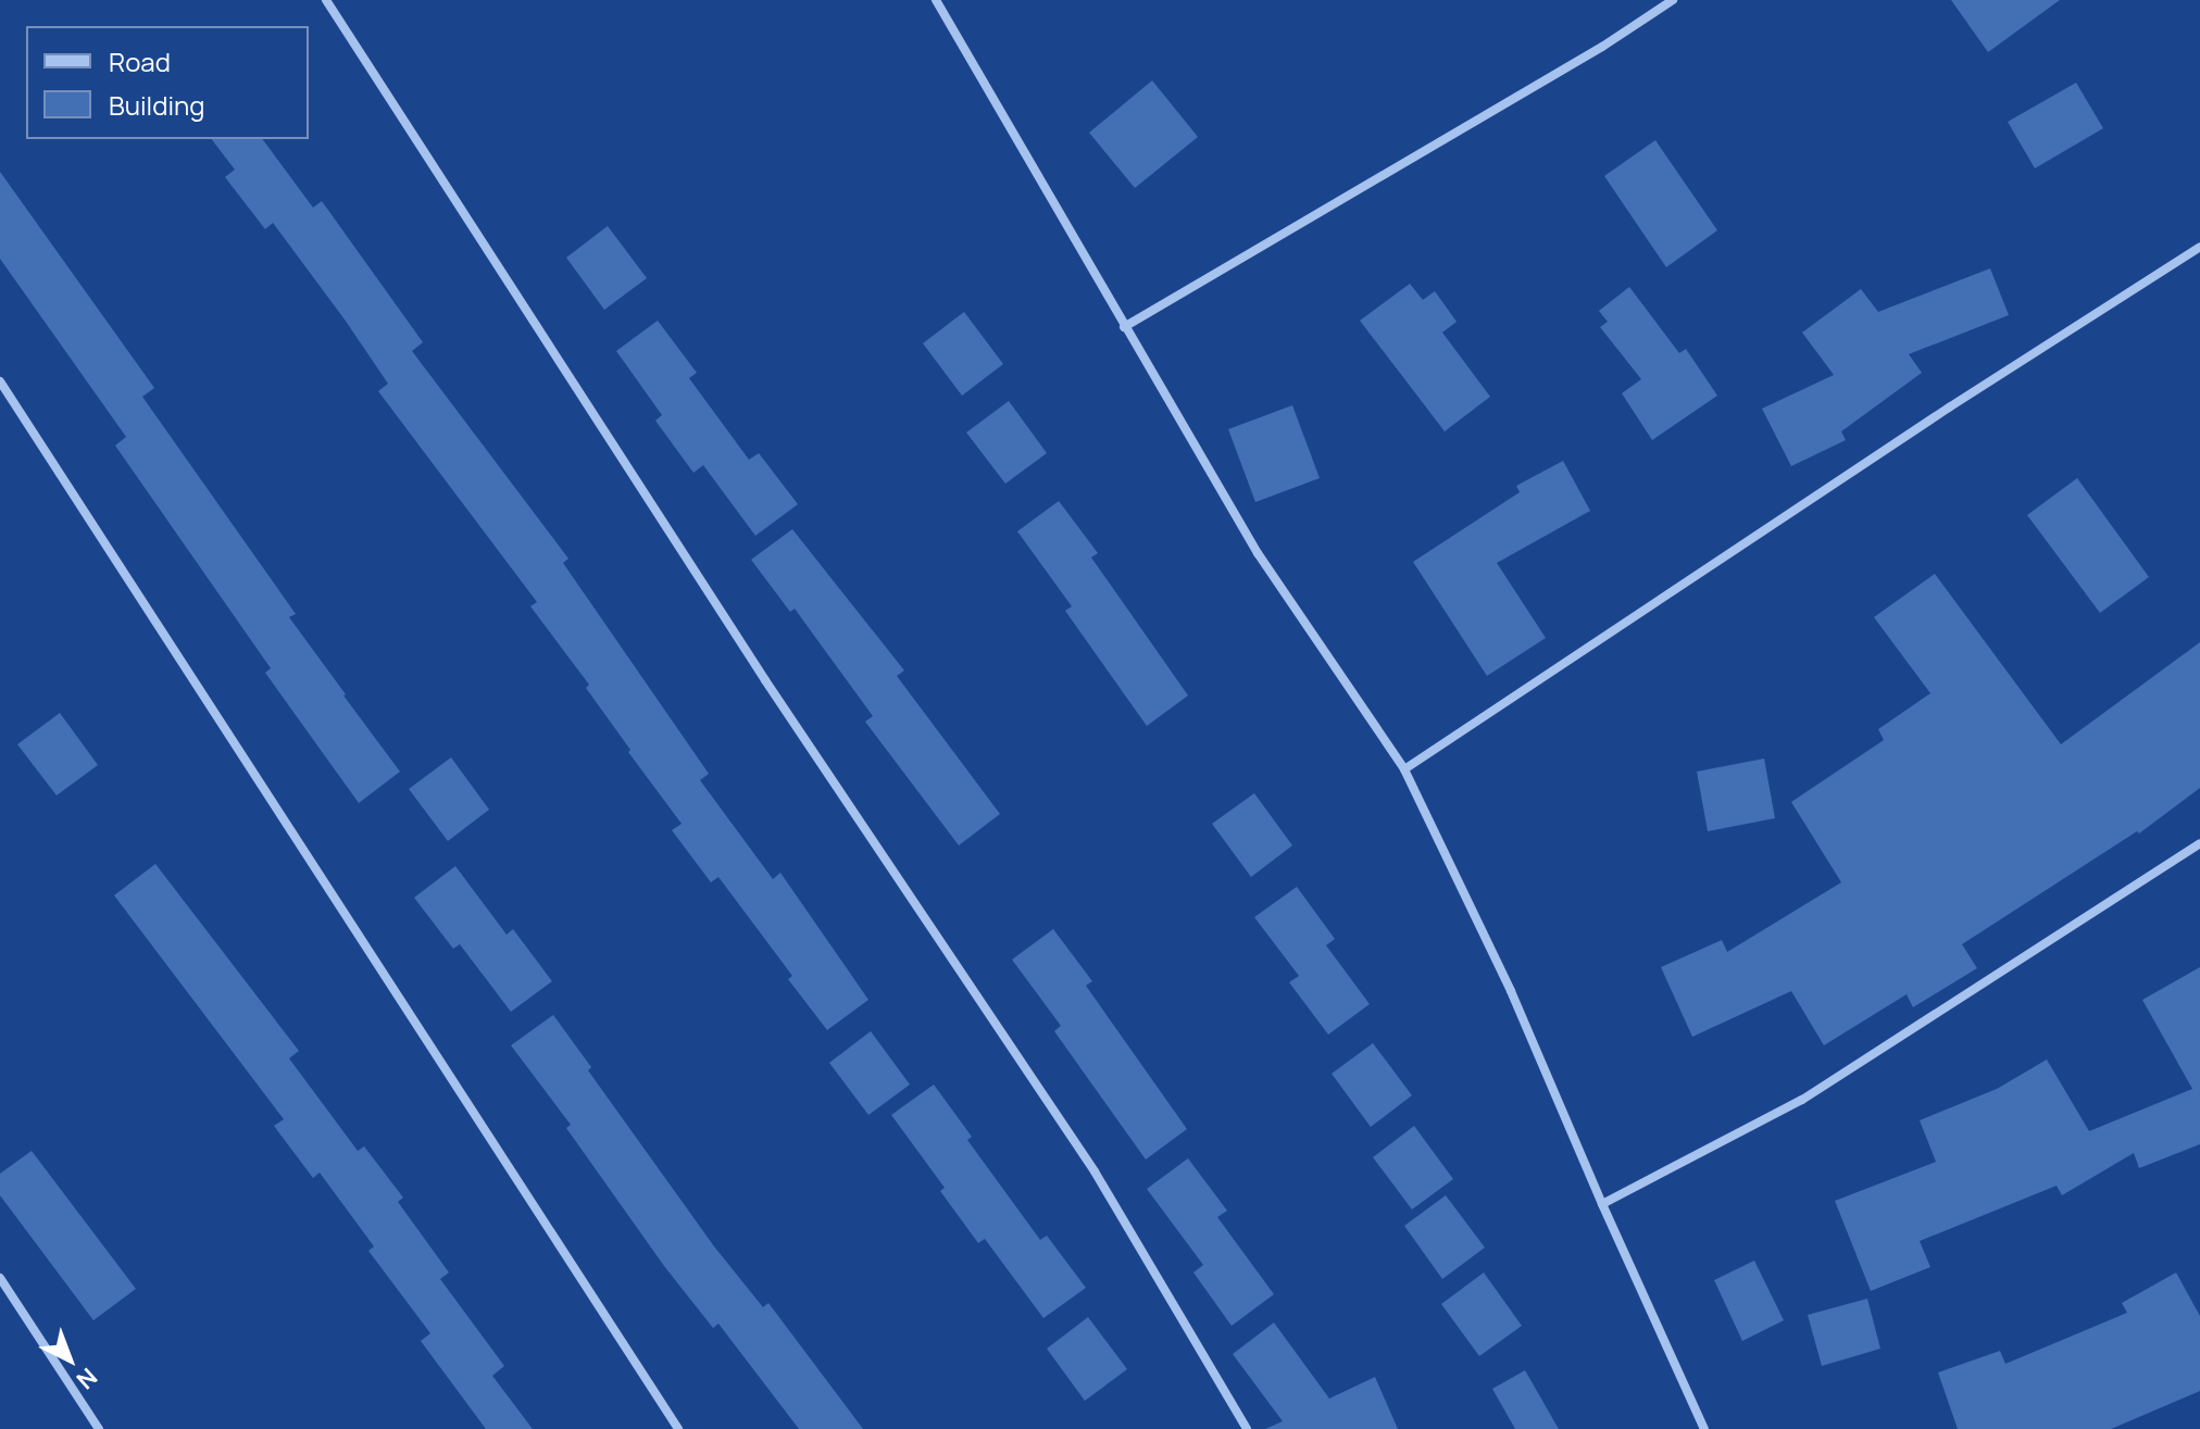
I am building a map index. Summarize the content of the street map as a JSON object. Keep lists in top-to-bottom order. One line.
{"legend":["Road","Building"],"north":"bottom right"}
